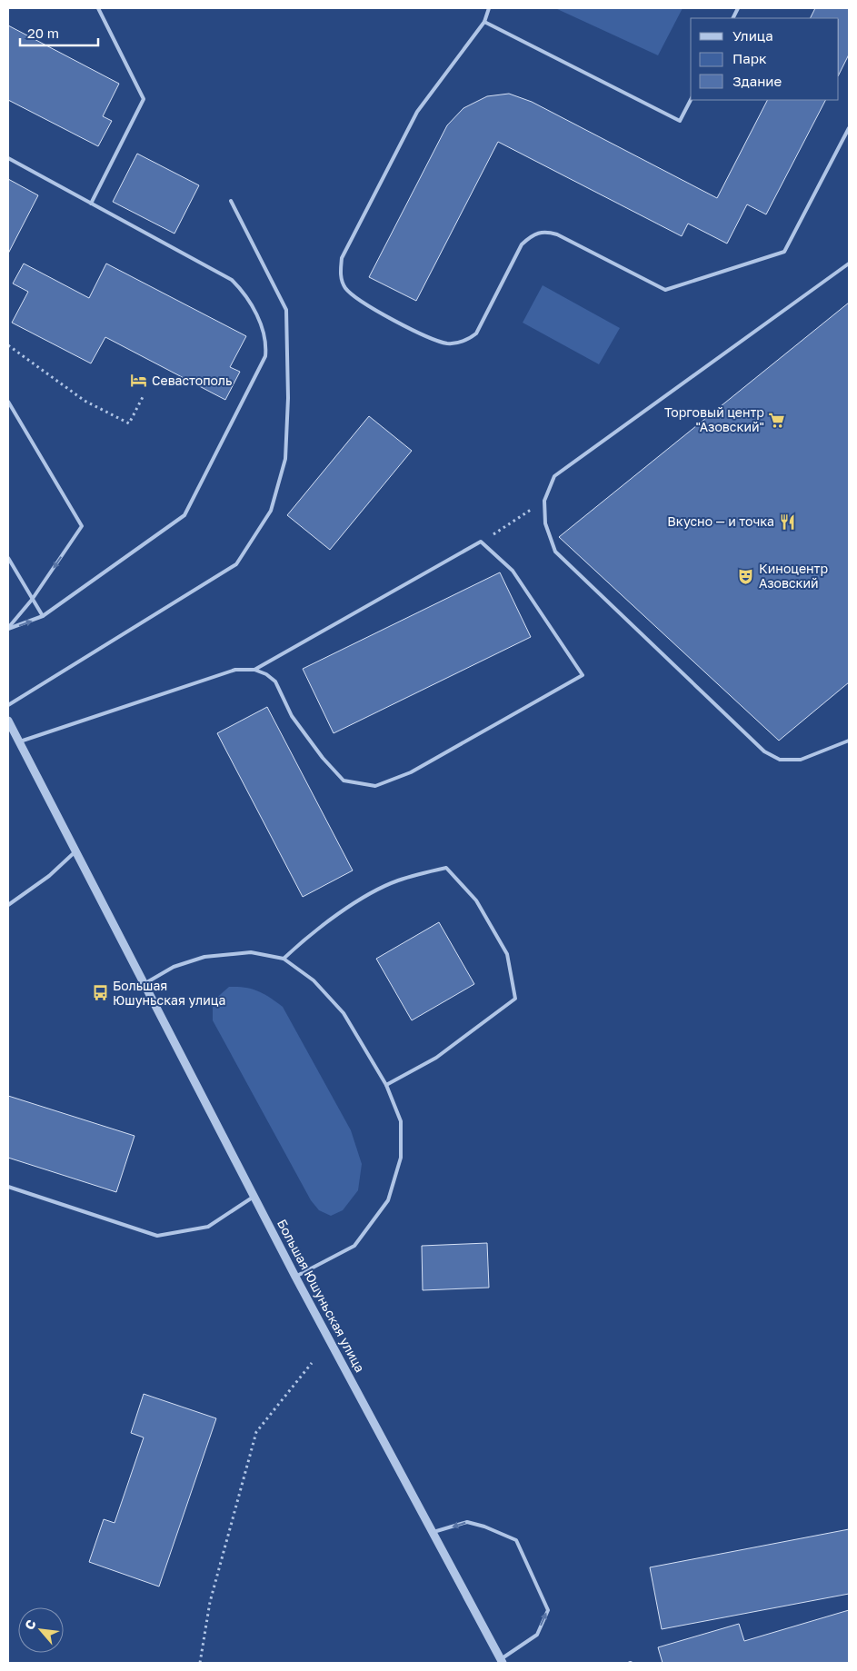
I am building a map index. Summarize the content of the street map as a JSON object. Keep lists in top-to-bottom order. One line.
{"streets":{"street":["Большая Юшуньская улица"]},"places":{"hotel":["Севастополь"],"supermarket":["Торговый центр \"Азовский\""],"restaurant":["Вкусно — и точка"],"theatre":["Киноцентр Азовский"],"bus stop":["Большая Юшуньская улица"]},"legend":["Улица","Парк","Здание"],"scale_bar":"20 m","north":"top left"}
